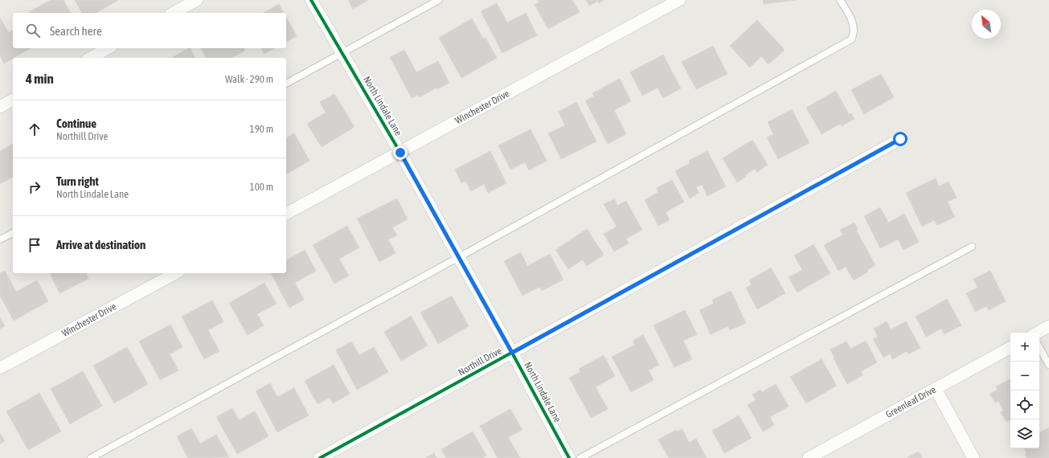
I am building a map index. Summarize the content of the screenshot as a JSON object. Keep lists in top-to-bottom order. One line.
{"streets":{"street":["North Lindale Lane","Winchester Drive","Northill Drive","Greenleaf Drive"]},"crossings":[["North Lindale Lane","Winchester Drive"],["North Lindale Lane","Northill Drive"]],"north":"top left","page":{"search":"Search here","heading":["4 min","Walk · 290 m"],"list":[["Continue","Northill Drive","190 m"],["Turn right","North Lindale Lane","100 m"],"Arrive at destination"],"map_buttons":["+","−"]}}
